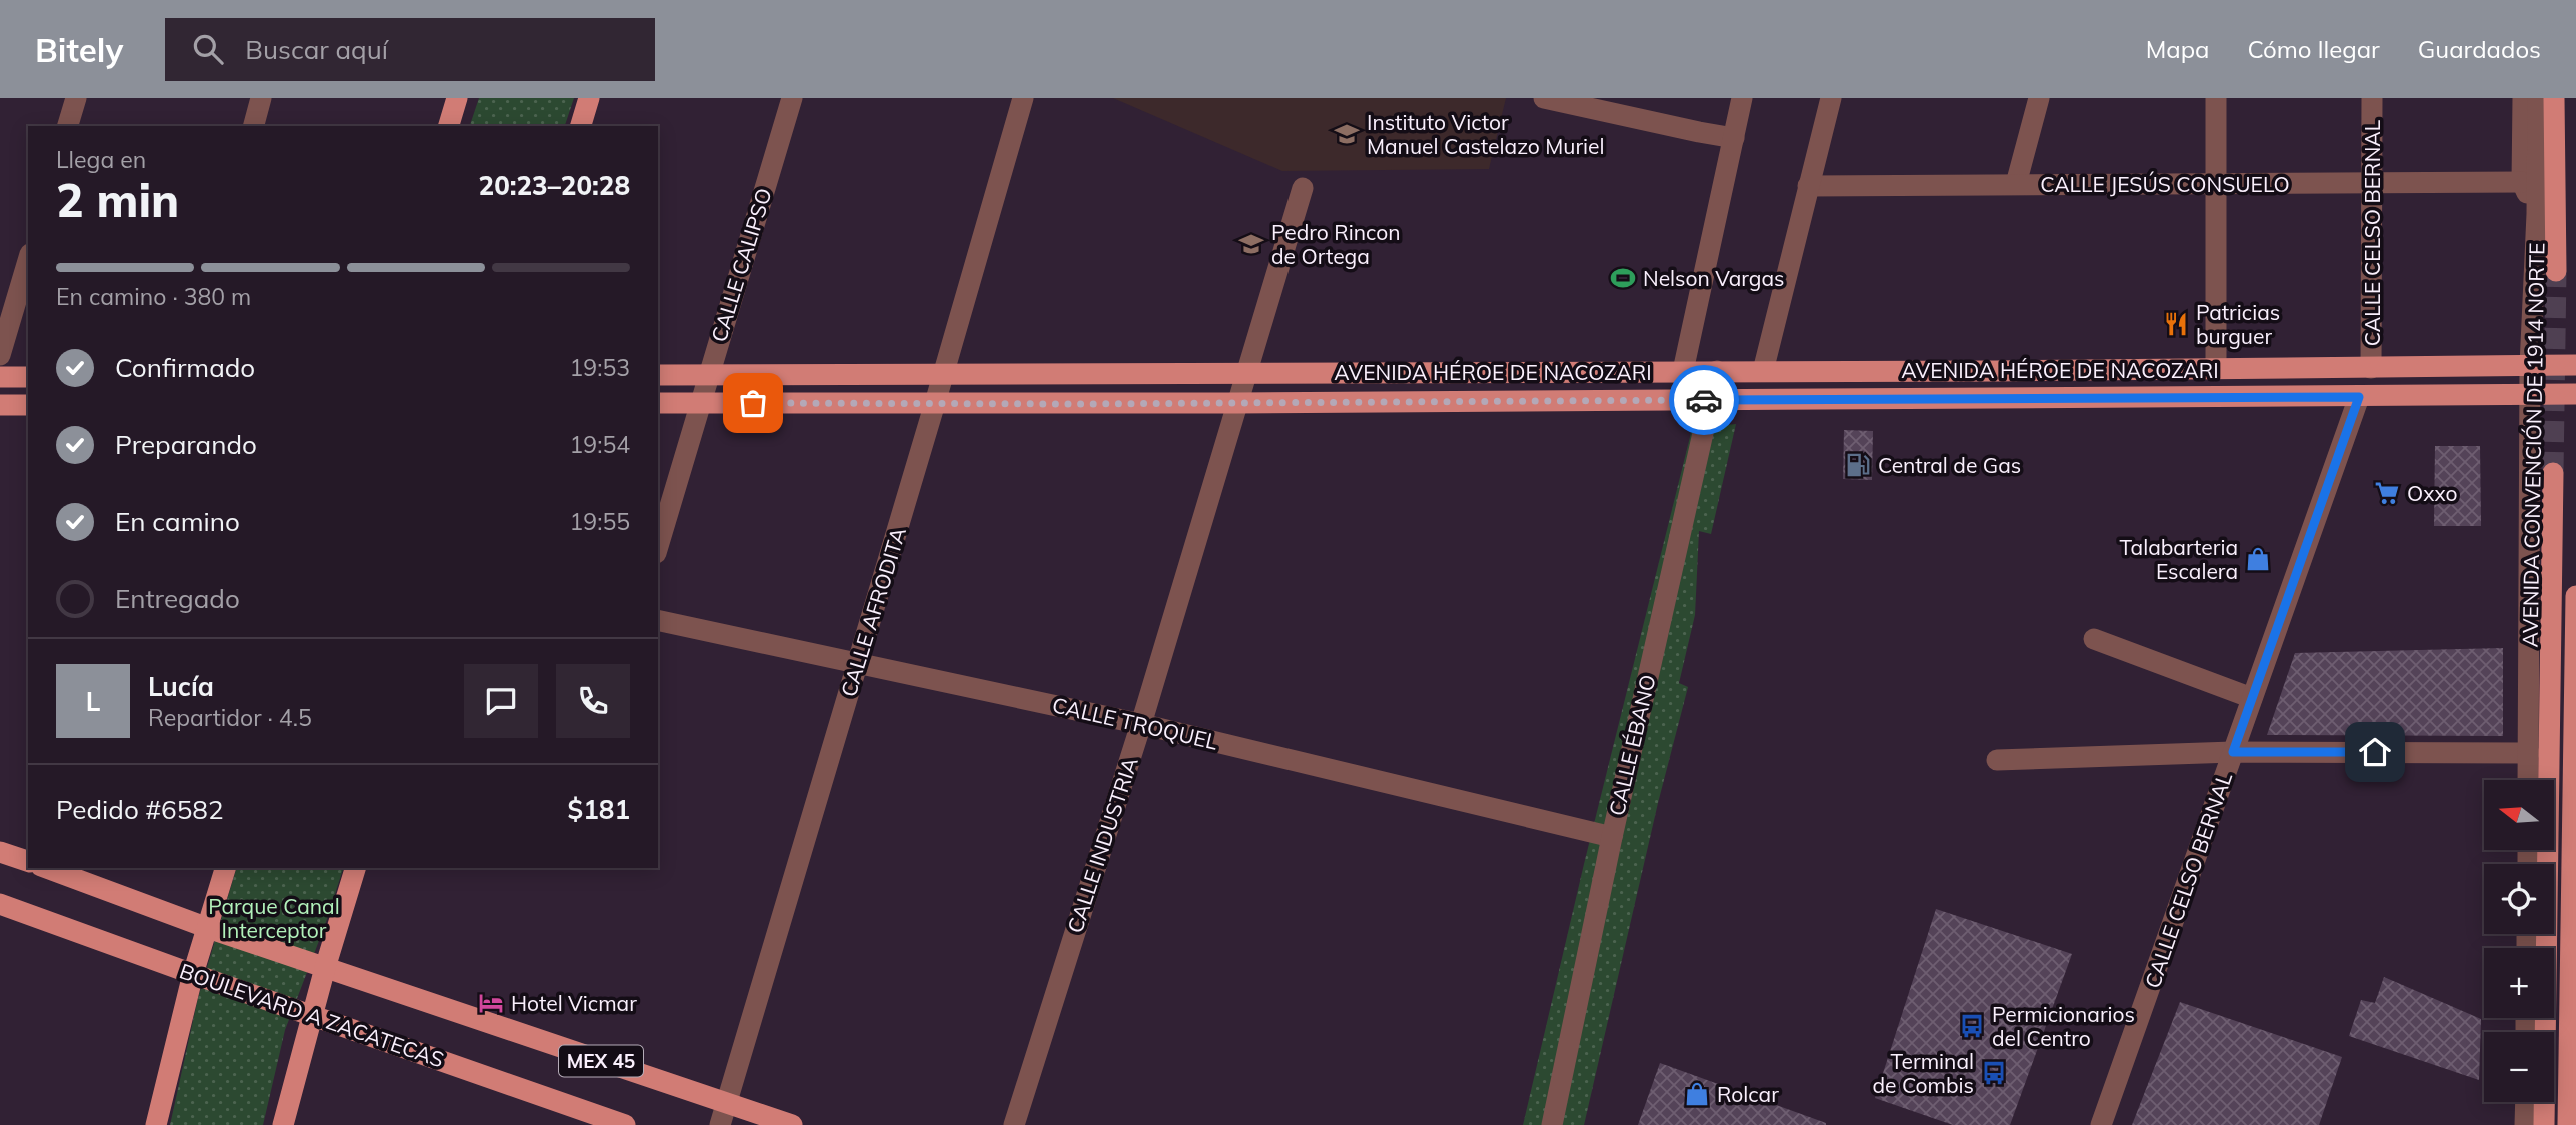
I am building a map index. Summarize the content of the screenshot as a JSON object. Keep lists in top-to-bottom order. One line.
{"streets":{"main road":["AVENIDA HÉROE DE NACOZARI","AVENIDA CONVENCIÓN DE 1914 NORTE","BOULEVARD A ZACATECAS","MEX 45"],"street":["CALLE JESÚS CONSUELO","CALLE CELSO BERNAL","CALLE CALIPSO","CALLE AFRODITA","CALLE TROQUEL","CALLE ÉBANO","CALLE INDUSTRIA"]},"crossings":[["CALLE JESÚS CONSUELO","CALLE CELSO BERNAL"],["CALLE CELSO BERNAL","AVENIDA HÉROE DE NACOZARI"],["CALLE CALIPSO","AVENIDA HÉROE DE NACOZARI"],["AVENIDA HÉROE DE NACOZARI","AVENIDA CONVENCIÓN DE 1914 NORTE"],["AVENIDA HÉROE DE NACOZARI","CALLE AFRODITA"],["AVENIDA HÉROE DE NACOZARI","CALLE ÉBANO"],["AVENIDA HÉROE DE NACOZARI","CALLE INDUSTRIA"],["CALLE AFRODITA","CALLE TROQUEL"],["CALLE AFRODITA","MEX 45"],["CALLE TROQUEL","CALLE ÉBANO"],["CALLE TROQUEL","CALLE INDUSTRIA"]],"parks":["Parque Canal Interceptor"],"places":{"school or university":["Instituto Victor Manuel Castelazo Muriel","Pedro Rincon de Ortega"],"sports":["Nelson Vargas"],"restaurant":["Patricias burguer"],"fuel station":["Central de Gas"],"supermarket":["Oxxo"],"shop":["Talabarteria Escalera","Rolcar"],"hotel":["Hotel Vicmar"],"bus stop":["Permicionarios del Centro","Terminal de Combis"]},"north":"left","page":{"header":"Bitely","search":"Buscar aquí","nav":["Mapa","Cómo llegar","Guardados"],"heading":["2 min","Llega en","20:23–20:28"],"panel":["Lucía","Repartidor · 4.5","Pedido #6582","$181"],"bar":"En camino · 380 m","list":[["Confirmado","19:53"],["Preparando","19:54"],["En camino","19:55"],"Entregado"],"round":"L","map_buttons":["+","−"]}}
